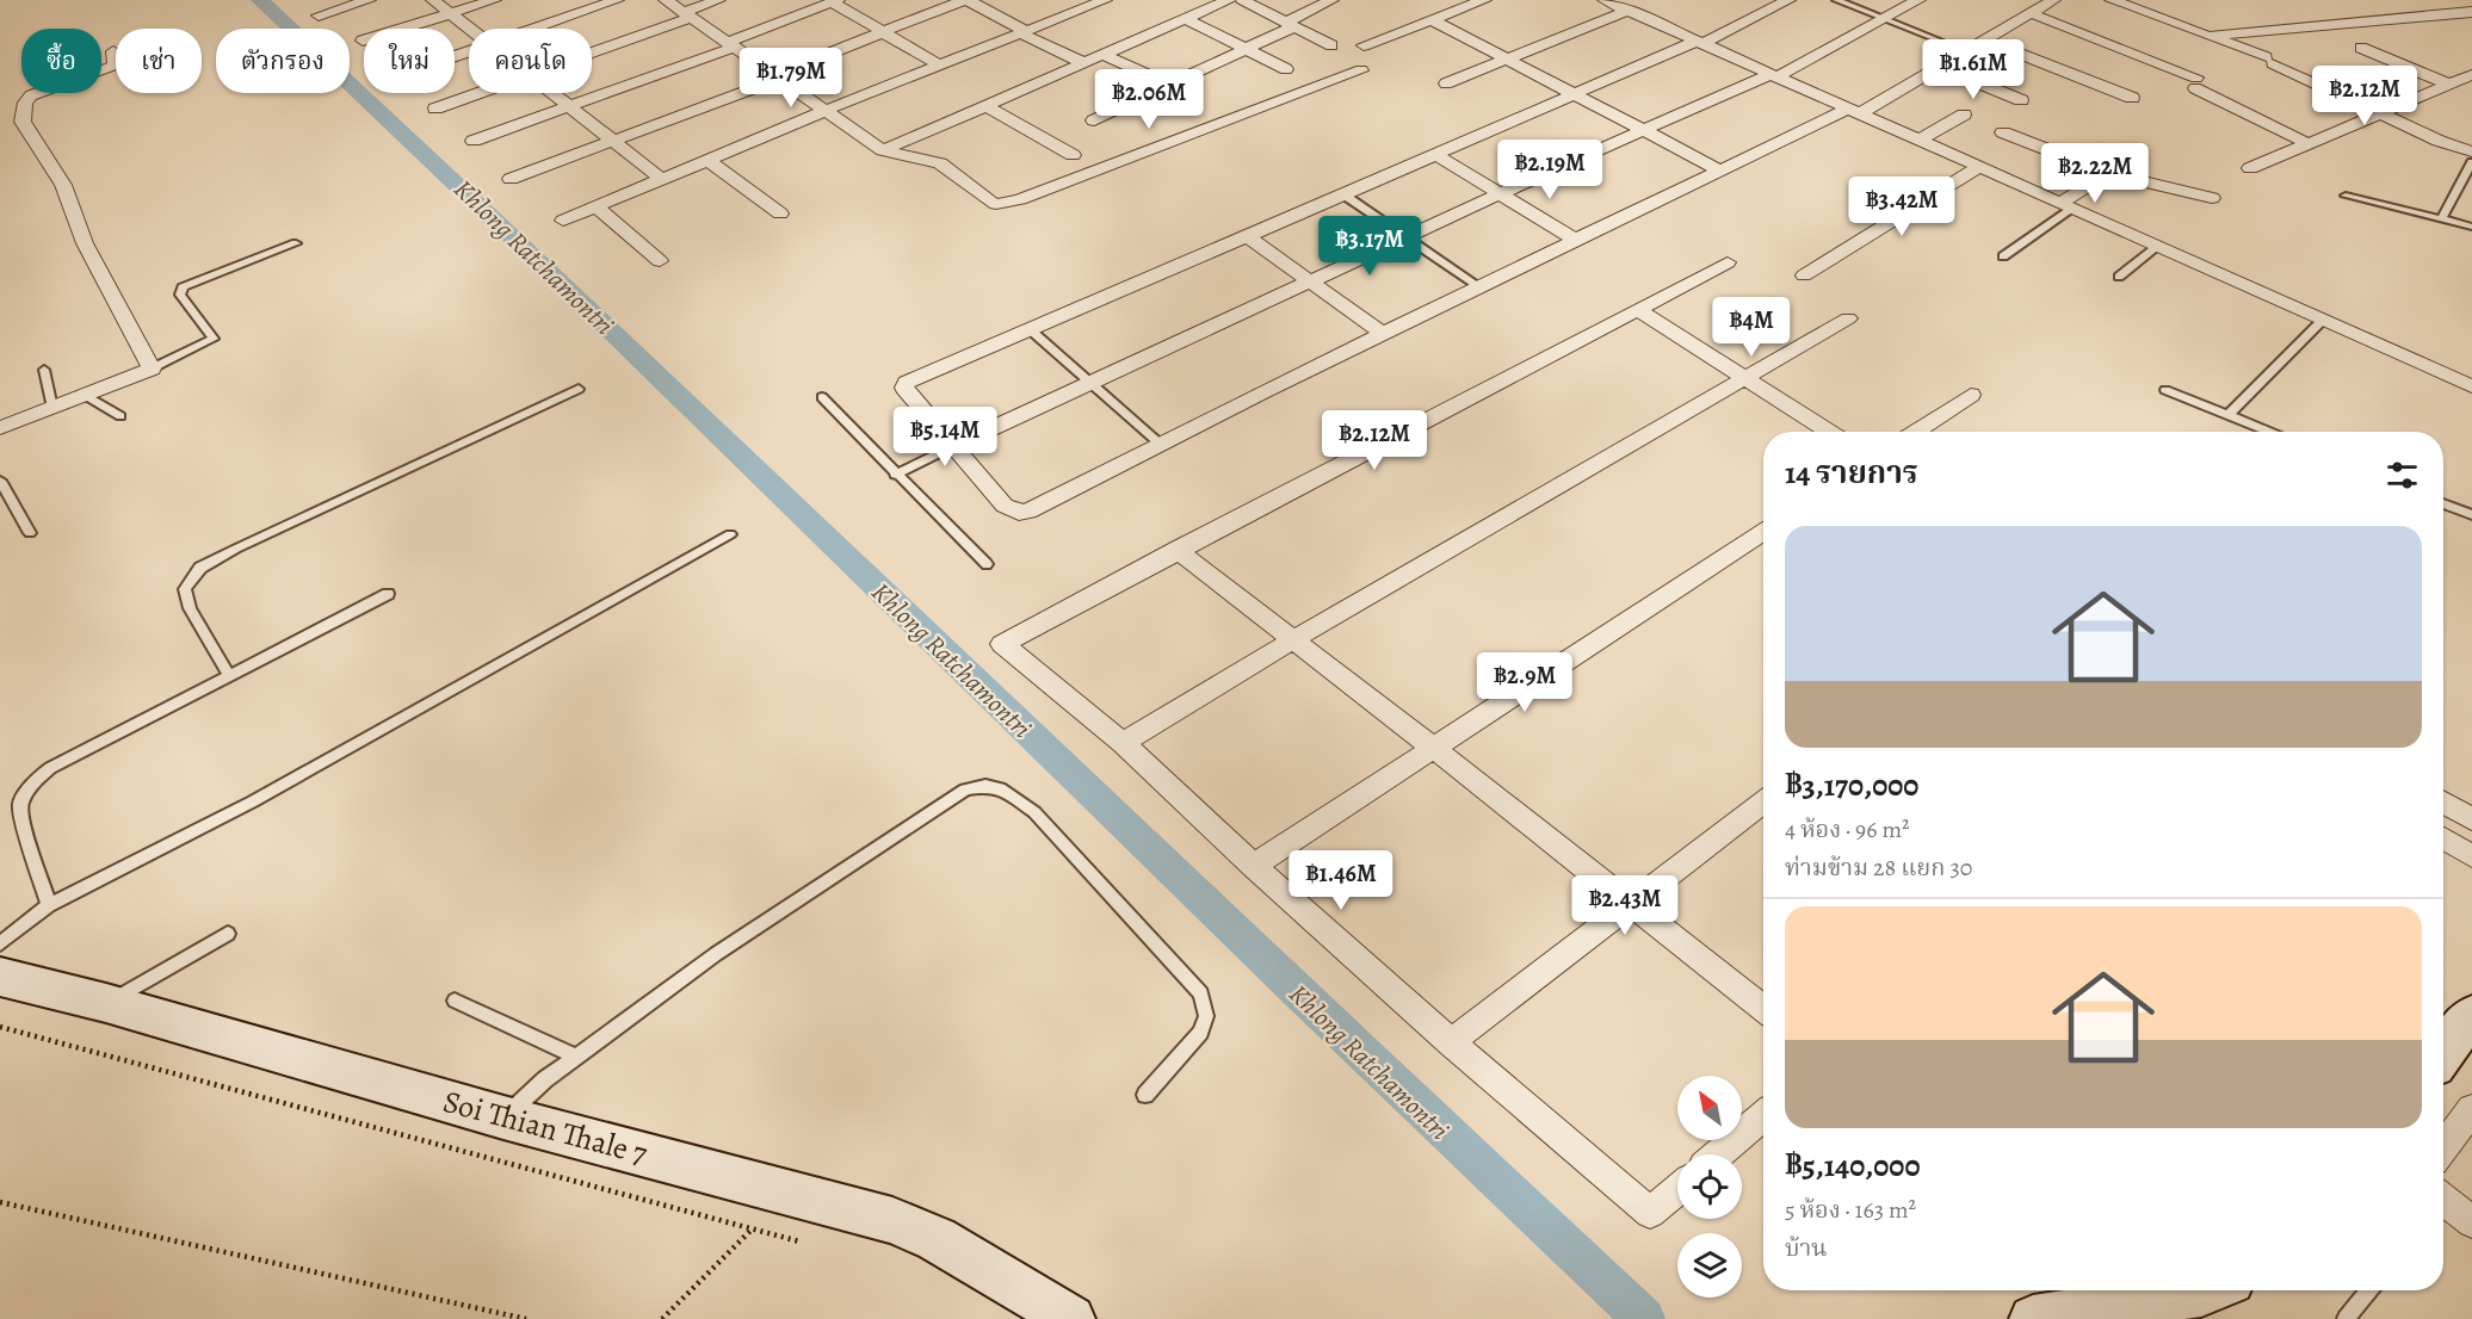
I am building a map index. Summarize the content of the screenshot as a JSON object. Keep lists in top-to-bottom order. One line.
{"streets":{"street":["Soi Thian Thale 7"]},"water":["Khlong Ratchamontri"],"north":"top left","page":{"chip":["ซื้อ","เช่า","ตัวกรอง","ใหม่","คอนโด"],"price":["฿1.61M","฿1.79M","฿2.12M","฿2.06M","฿2.19M","฿2.22M","฿3.42M","฿3.17M","฿4M","฿5.14M","฿2.12M","฿2.9M","฿1.46M","฿2.43M"],"heading":"14 รายการ","list":[{"name":"฿3,170,000","note":"4 ห้อง · 96 m² · ท่ามข้าม 28 แยก 30"},{"name":"฿5,140,000","note":"5 ห้อง · 163 m² · บ้าน"}]}}
